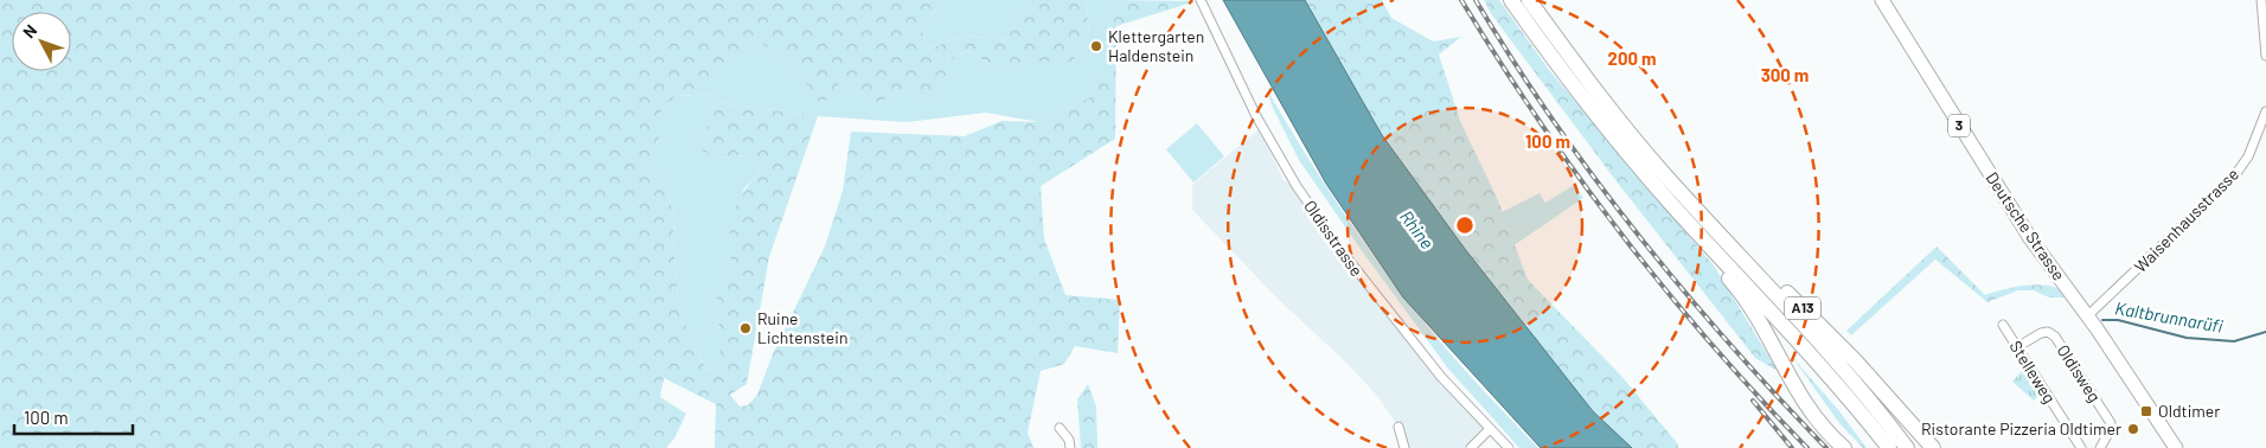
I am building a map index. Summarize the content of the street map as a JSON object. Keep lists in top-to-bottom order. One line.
{"streets":{"highway":["A13"],"main road":["3","Deutsche Strasse"],"street":["Waisenhausstrasse","Oldisstrasse","Stelleweg","Oldisweg"]},"crossings":[["Waisenhausstrasse","Deutsche Strasse"],["Stelleweg","Oldisweg"]],"water":["Rhine","Kaltbrunnarüfi"],"places":{"other":["Klettergarten Haldenstein","Ruine Lichtenstein","Ristorante Pizzeria Oldtimer"],"transit":["Oldtimer"]},"scale_bar":"100 m","north":"top left","rings":["200 m","300 m","100 m"]}
